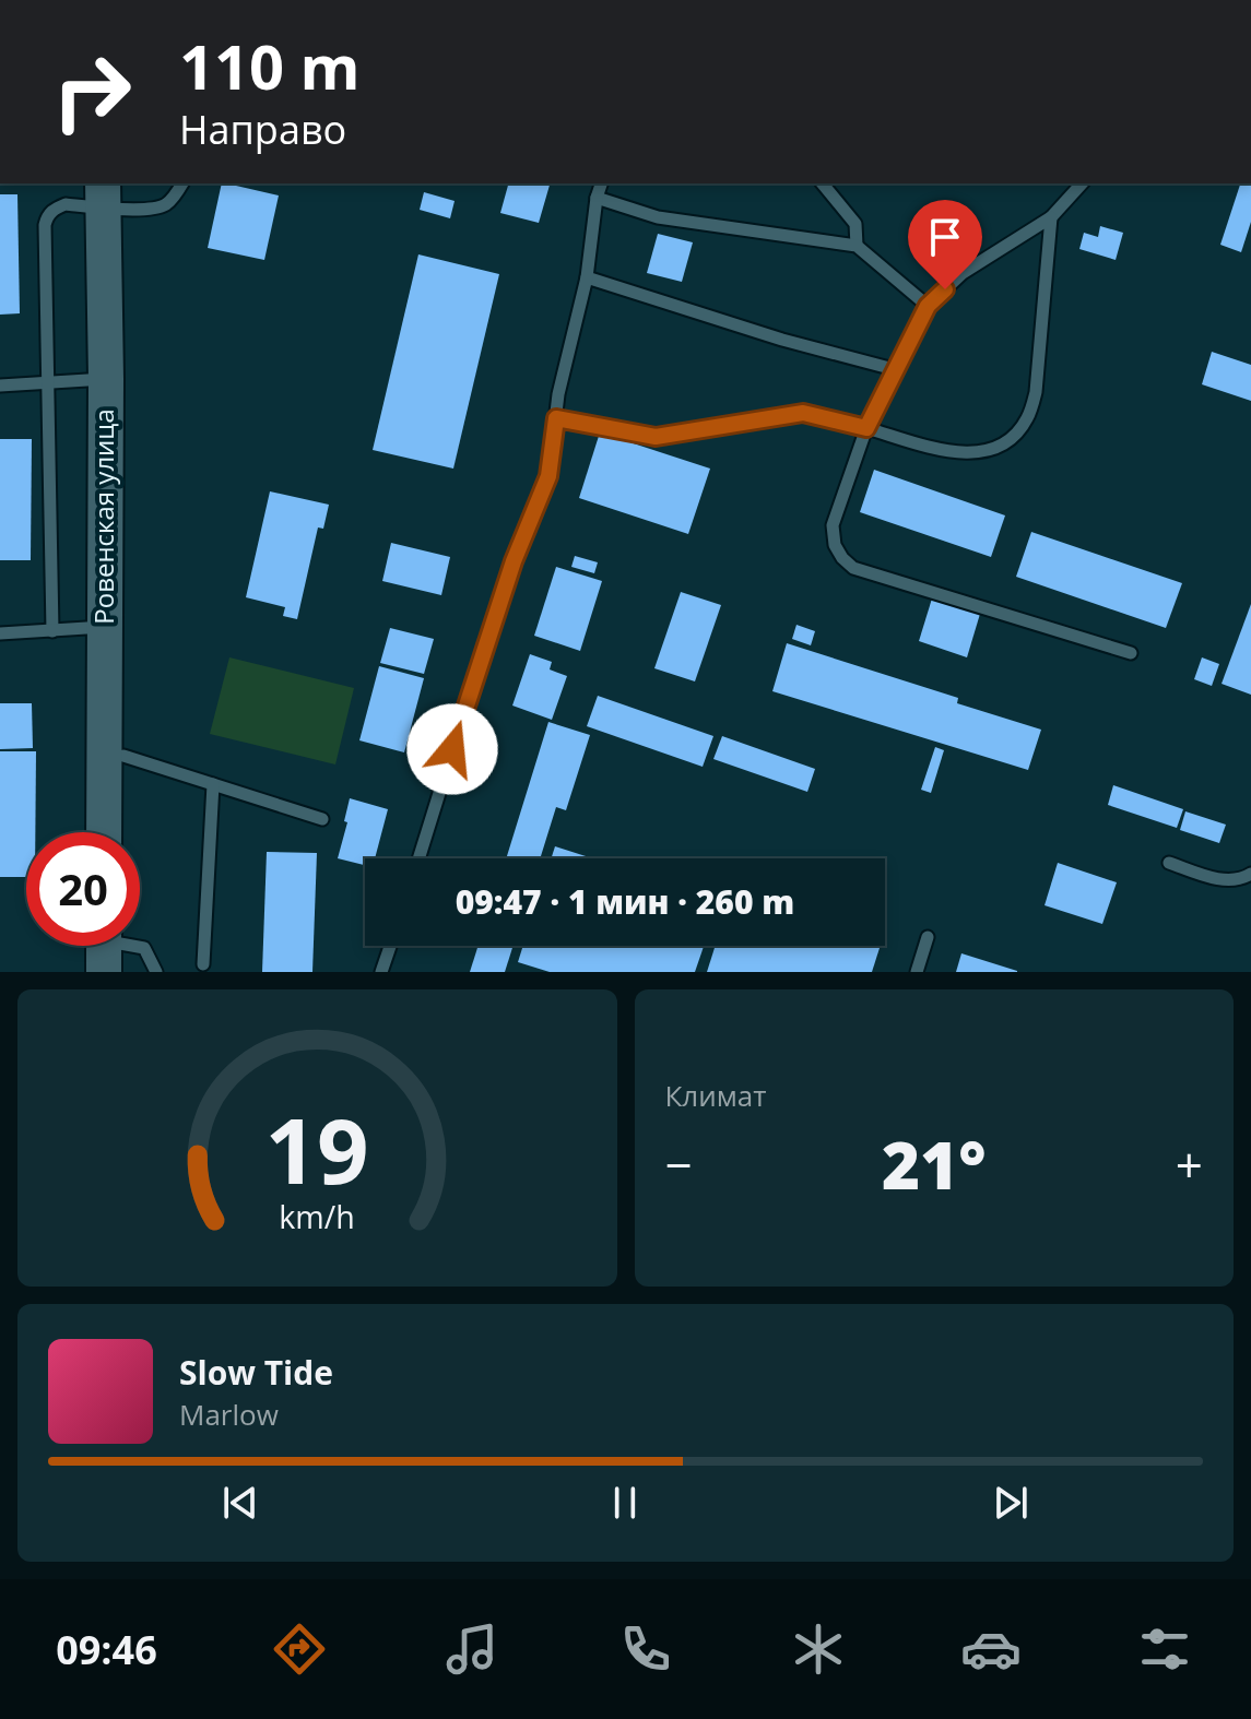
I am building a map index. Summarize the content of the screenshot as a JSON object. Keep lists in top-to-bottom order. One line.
{"streets":{"main road":["Ровенская улица"]},"page":{"turn":["110 m","Направо"],"limit":"20","trip":"09:47 · 1 мин · 260 m","tile":"Климат","heat":["−","21°","+"],"song":["Slow Tide","Marlow"],"tabs":"09:46","gauge":["19","km/h"]}}
